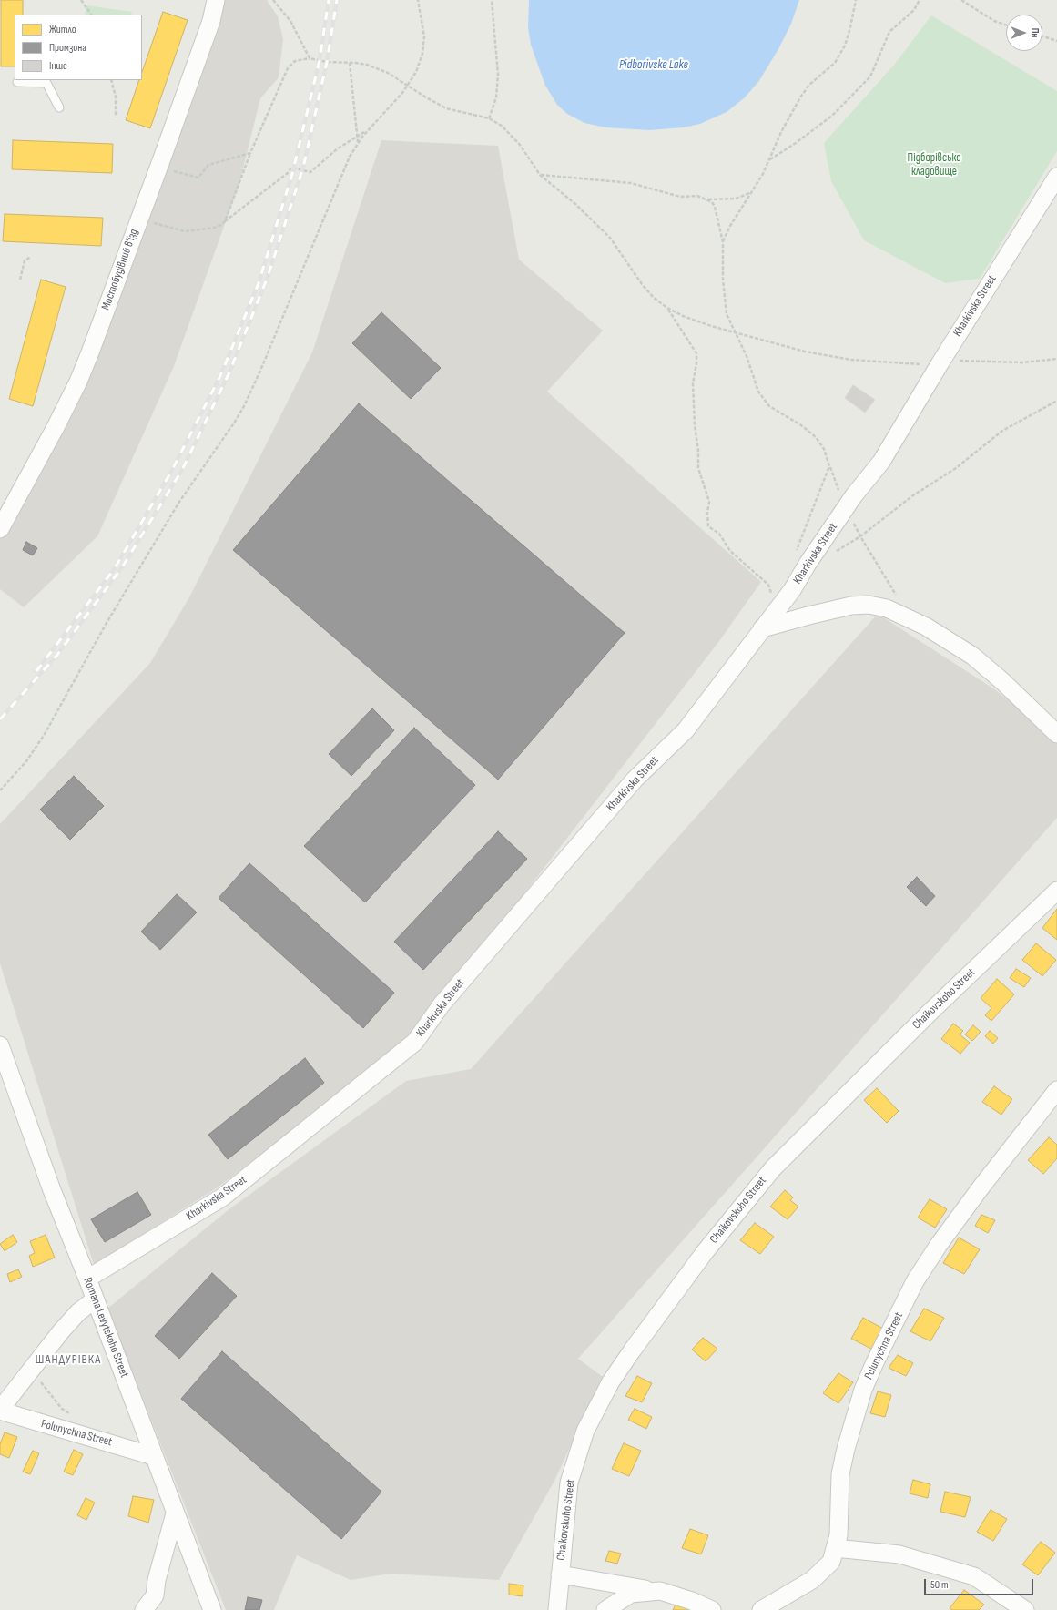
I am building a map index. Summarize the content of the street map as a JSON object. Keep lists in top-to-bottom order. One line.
{"streets":{"street":["Мостобудівний в'їзд","Kharkivska Street","Chaikovskoho Street","Romana Levytskoho Street","Polunychna Street"]},"crossings":[["Kharkivska Street","Romana Levytskoho Street"],["Romana Levytskoho Street","Polunychna Street"]],"districts":["ШАНДУРІВКА"],"water":["Pidborivske Lake"],"parks":["Підборівське кладовище"],"legend":["Житло","Промзона","Інше"],"scale_bar":"50 m","north":"right"}
